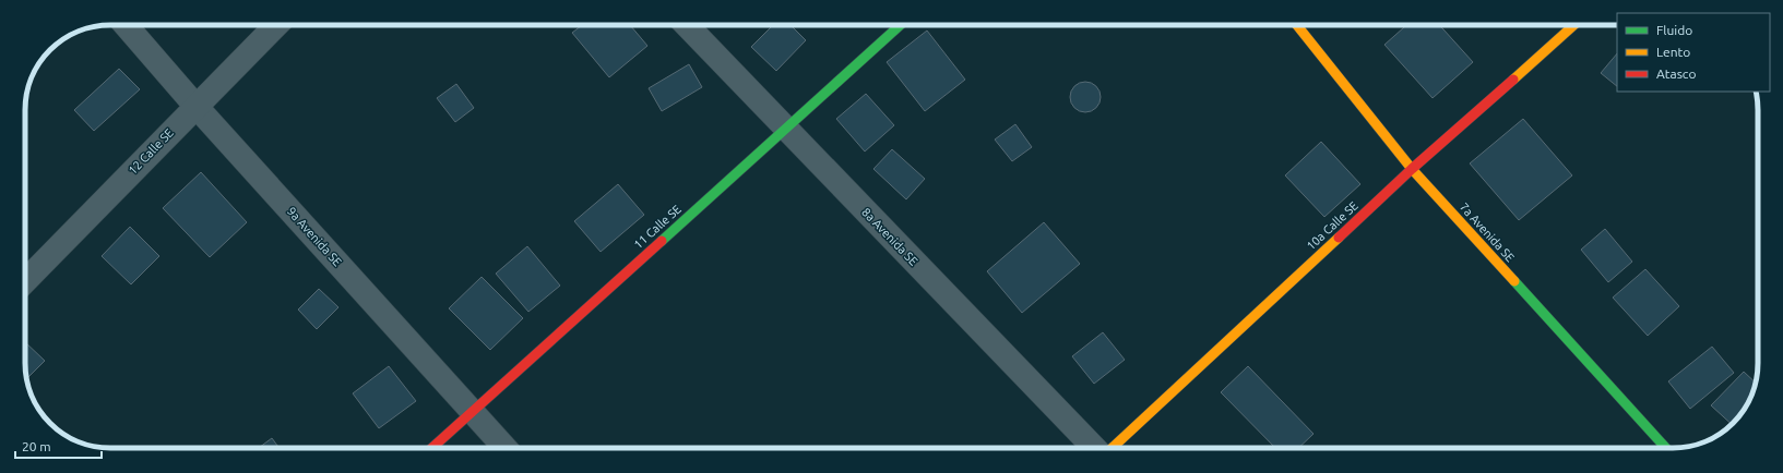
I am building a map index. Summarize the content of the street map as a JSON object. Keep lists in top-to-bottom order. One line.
{"streets":{"street":["12 Calle SE","10a Calle SE","11 Calle SE","7a Avenida SE","9a Avenida SE","8a Avenida SE"]},"crossings":[["12 Calle SE","9a Avenida SE"],["10a Calle SE","7a Avenida SE"],["11 Calle SE","9a Avenida SE"],["11 Calle SE","8a Avenida SE"]],"legend":["Fluido","Lento","Atasco"],"scale_bar":"20 m"}
